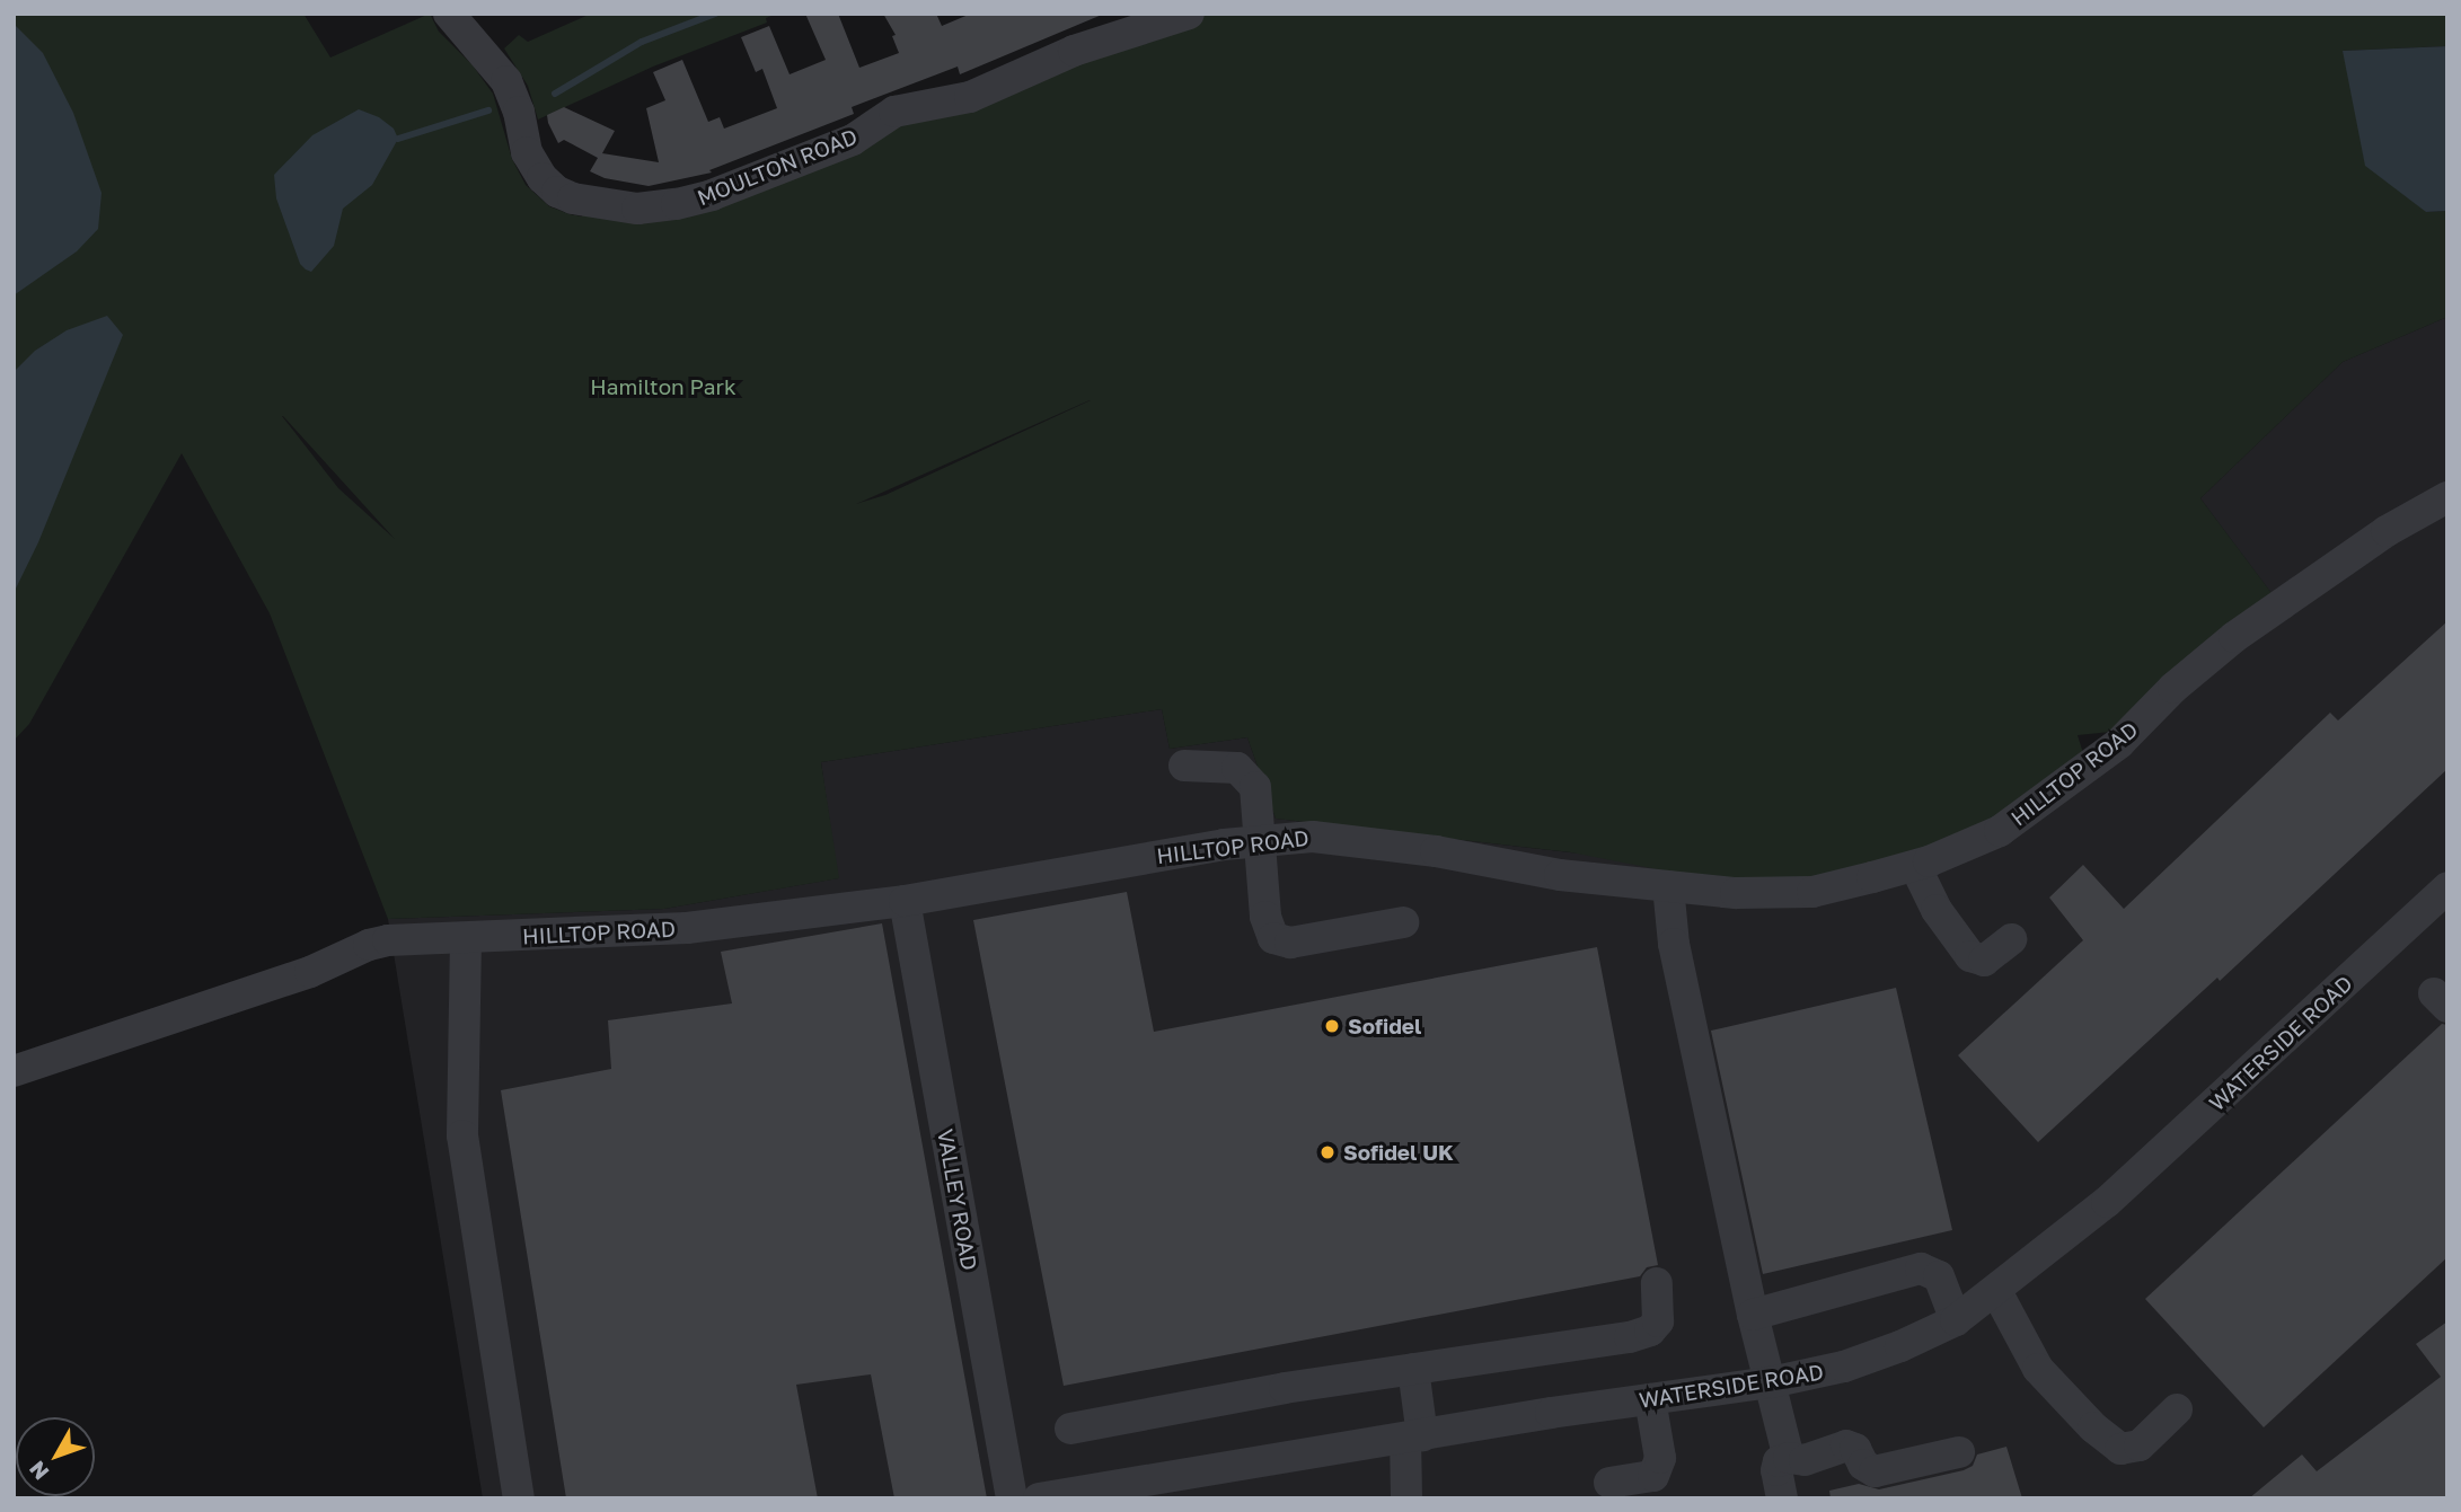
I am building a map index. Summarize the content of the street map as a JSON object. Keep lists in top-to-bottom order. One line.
{"streets":{"street":["MOULTON ROAD","HILLTOP ROAD","WATERSIDE ROAD","VALLEY ROAD"]},"crossings":[["HILLTOP ROAD","VALLEY ROAD"]],"parks":["Hamilton Park"],"places":["Sofidel","Sofidel UK"],"north":"bottom left"}
